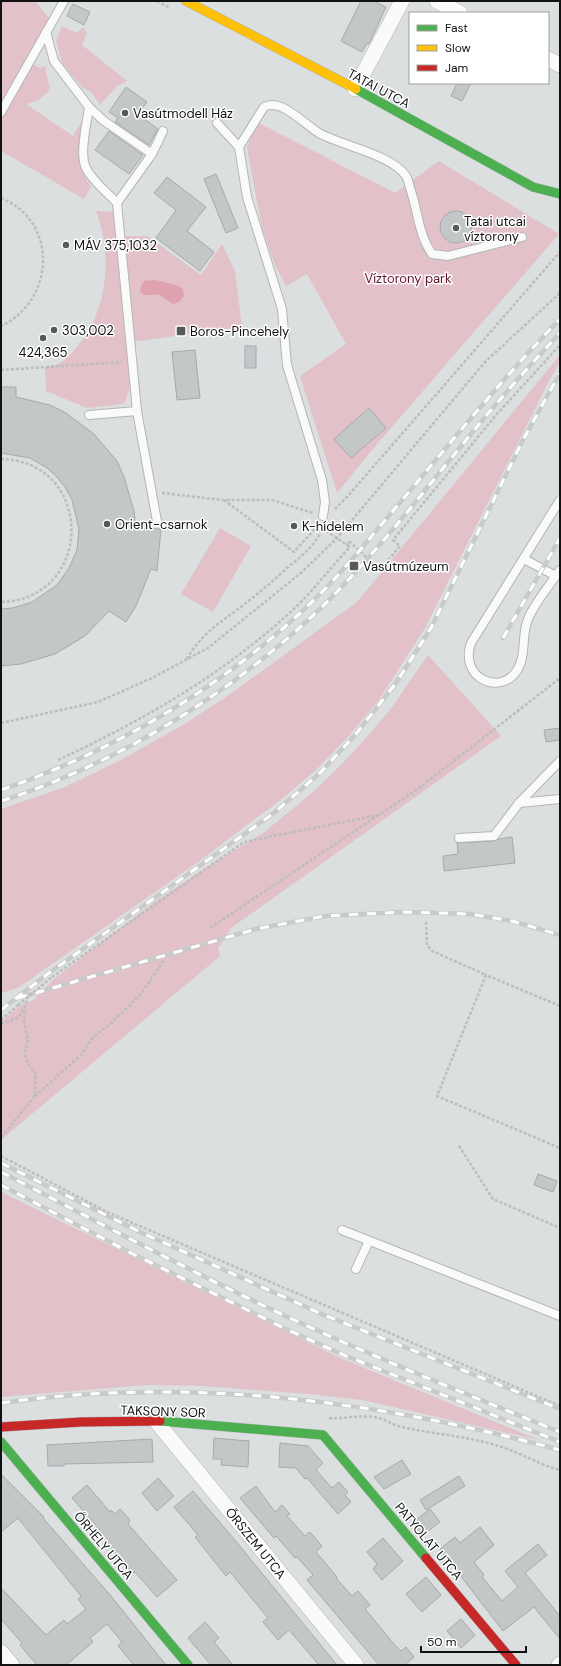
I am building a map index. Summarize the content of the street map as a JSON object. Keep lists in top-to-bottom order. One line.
{"streets":{"street":["TATAI UTCA","TAKSONY SOR","PATYOLAT UTCA","ŐRSZEM UTCA","ŐRHELY UTCA"]},"crossings":[["TAKSONY SOR","PATYOLAT UTCA"],["TAKSONY SOR","ŐRSZEM UTCA"]],"parks":["Víztorony park"],"places":{"other":["Vasútmodell Ház","Tatai utcai víztorony","MÁV 375,1032","303,002","424,365","Orient-csarnok","K-hídelem"],"transit":["Boros-Pincehely","Vasútmúzeum"]},"legend":["Fast","Slow","Jam"],"scale_bar":"50 m"}
